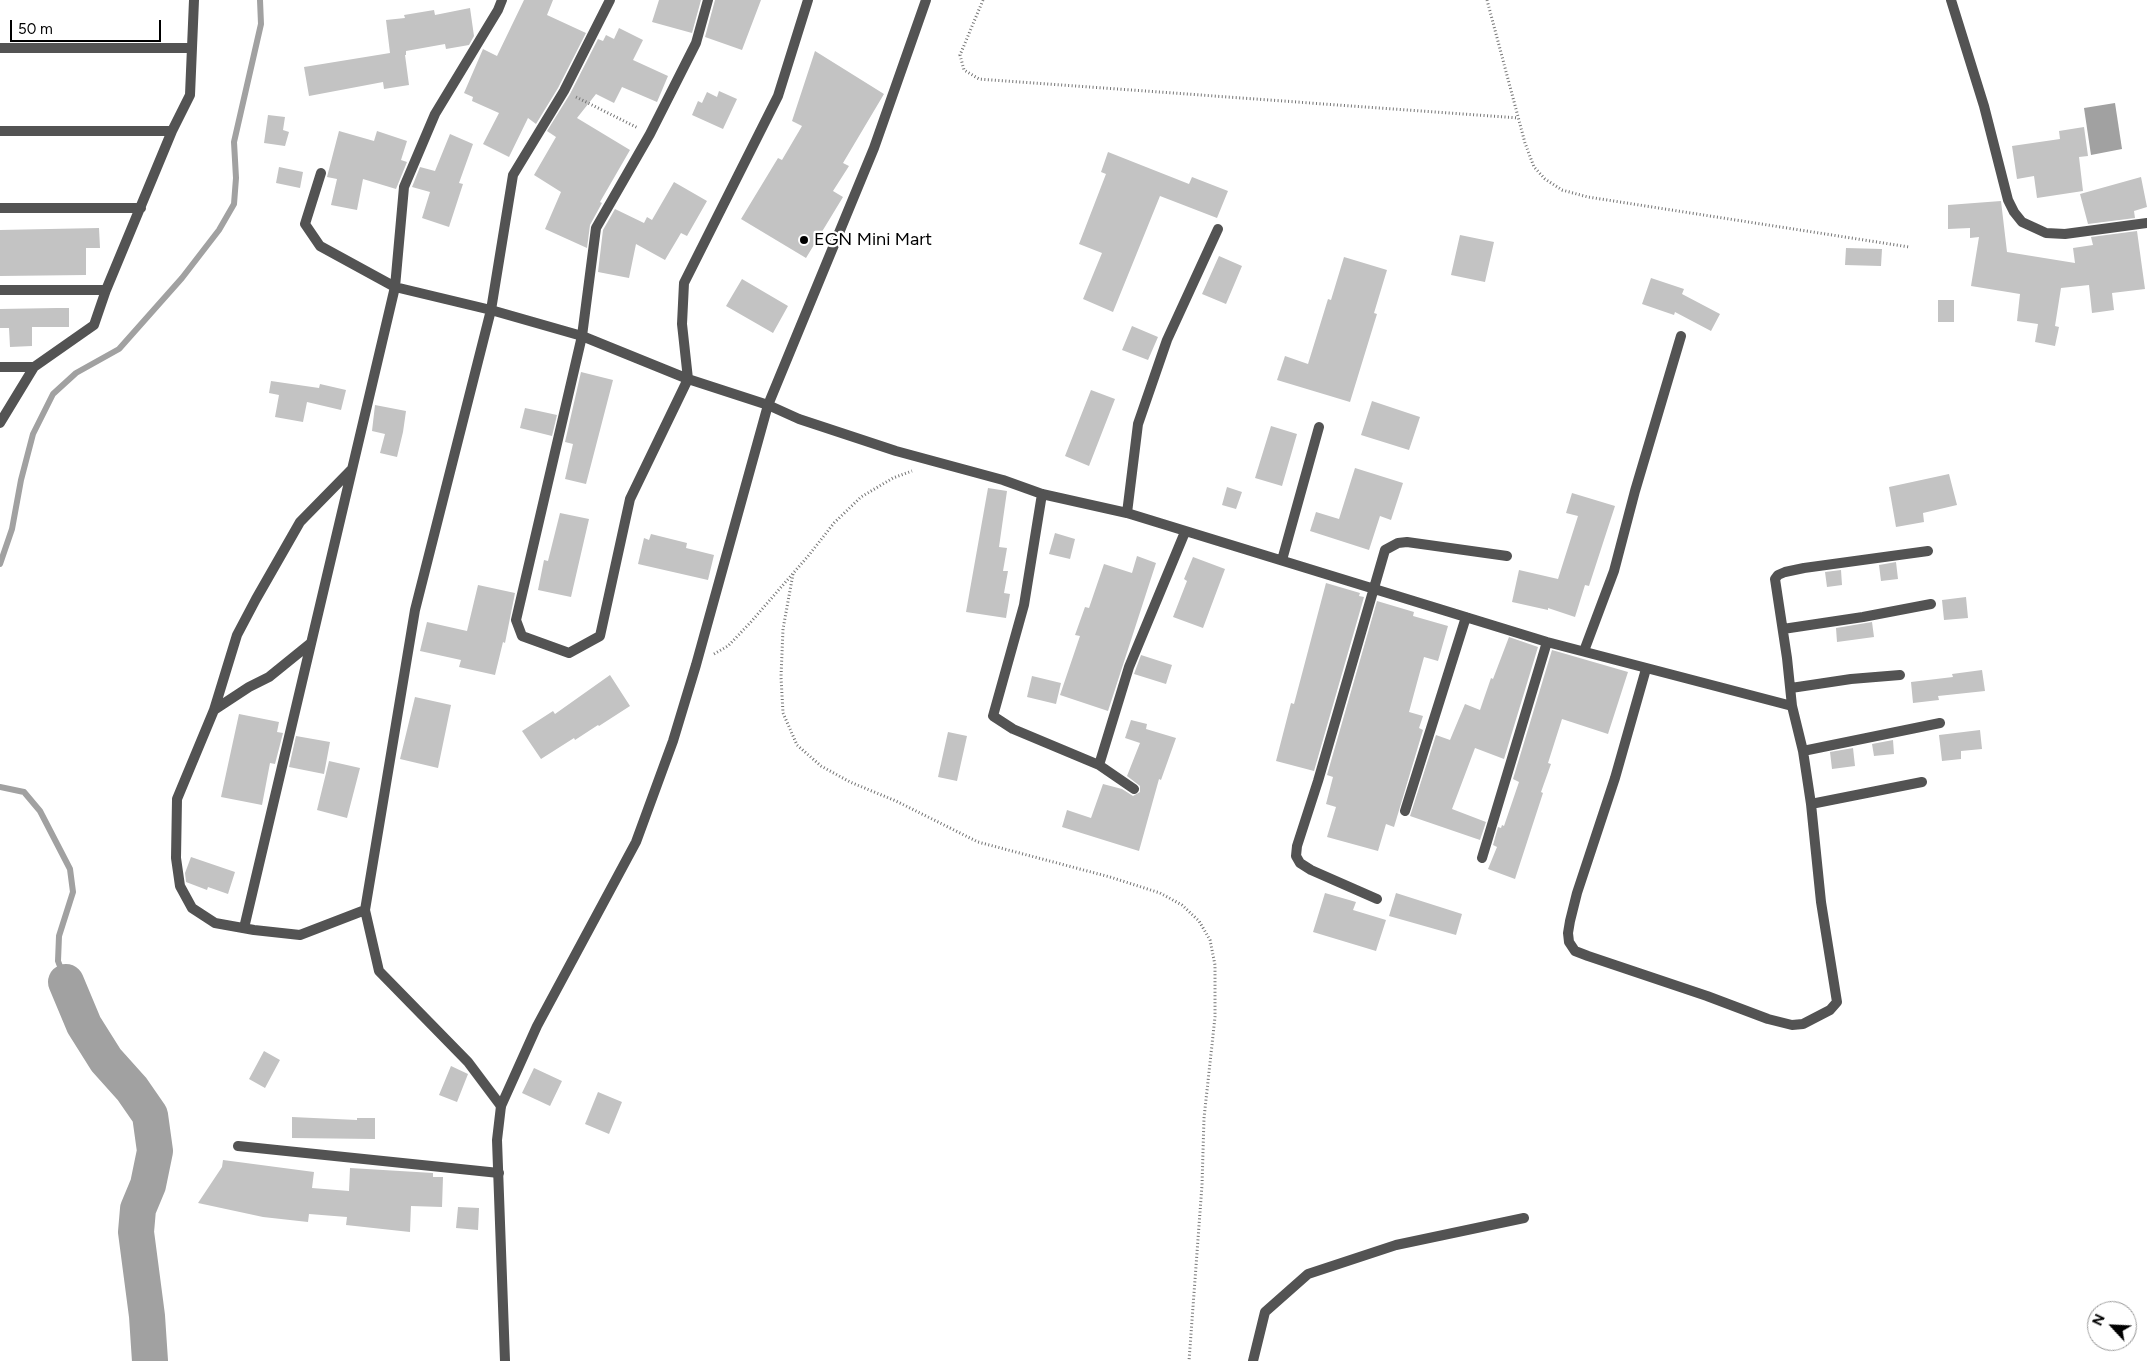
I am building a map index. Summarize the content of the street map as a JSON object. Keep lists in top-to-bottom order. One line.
{"places":["EGN Mini Mart"],"scale_bar":"50 m","north":"top left"}
